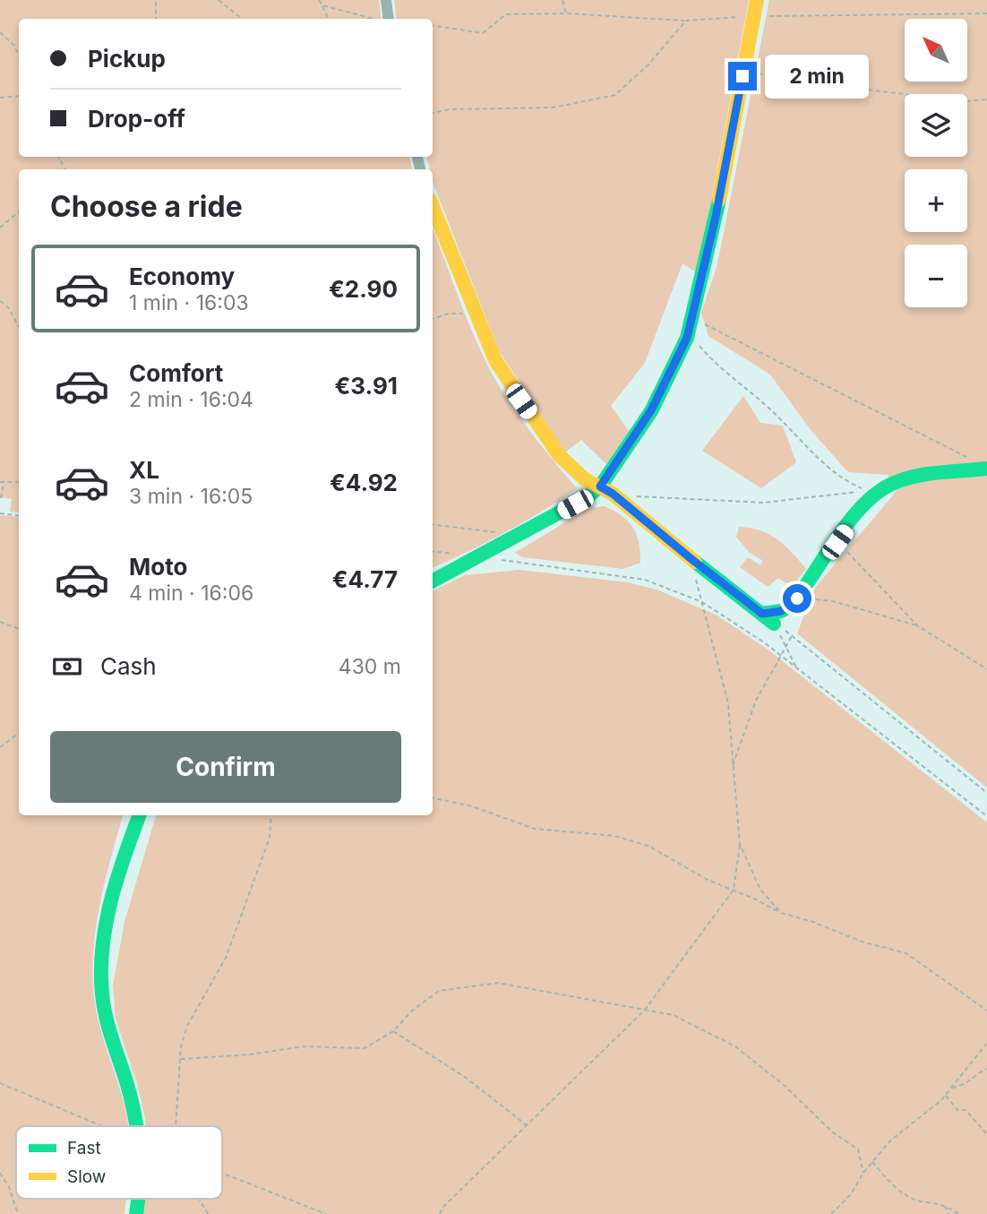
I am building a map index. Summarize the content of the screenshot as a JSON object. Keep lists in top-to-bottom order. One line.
{"legend":["Fast","Slow"],"north":"top left","page":{"map_buttons":["+","−"],"banner":["Pickup","Drop-off"],"bubble":"2 min","heading":"Choose a ride","list":[{"name":"Economy","note":"1 min · 16:03","value":"€2.90"},{"name":"Comfort","note":"2 min · 16:04","value":"€3.91"},{"name":"XL","note":"3 min · 16:05","value":"€4.92"},{"name":"Moto","note":"4 min · 16:06","value":"€4.77"}],"pay":["Cash","430 m"],"buttons":"Confirm"}}
